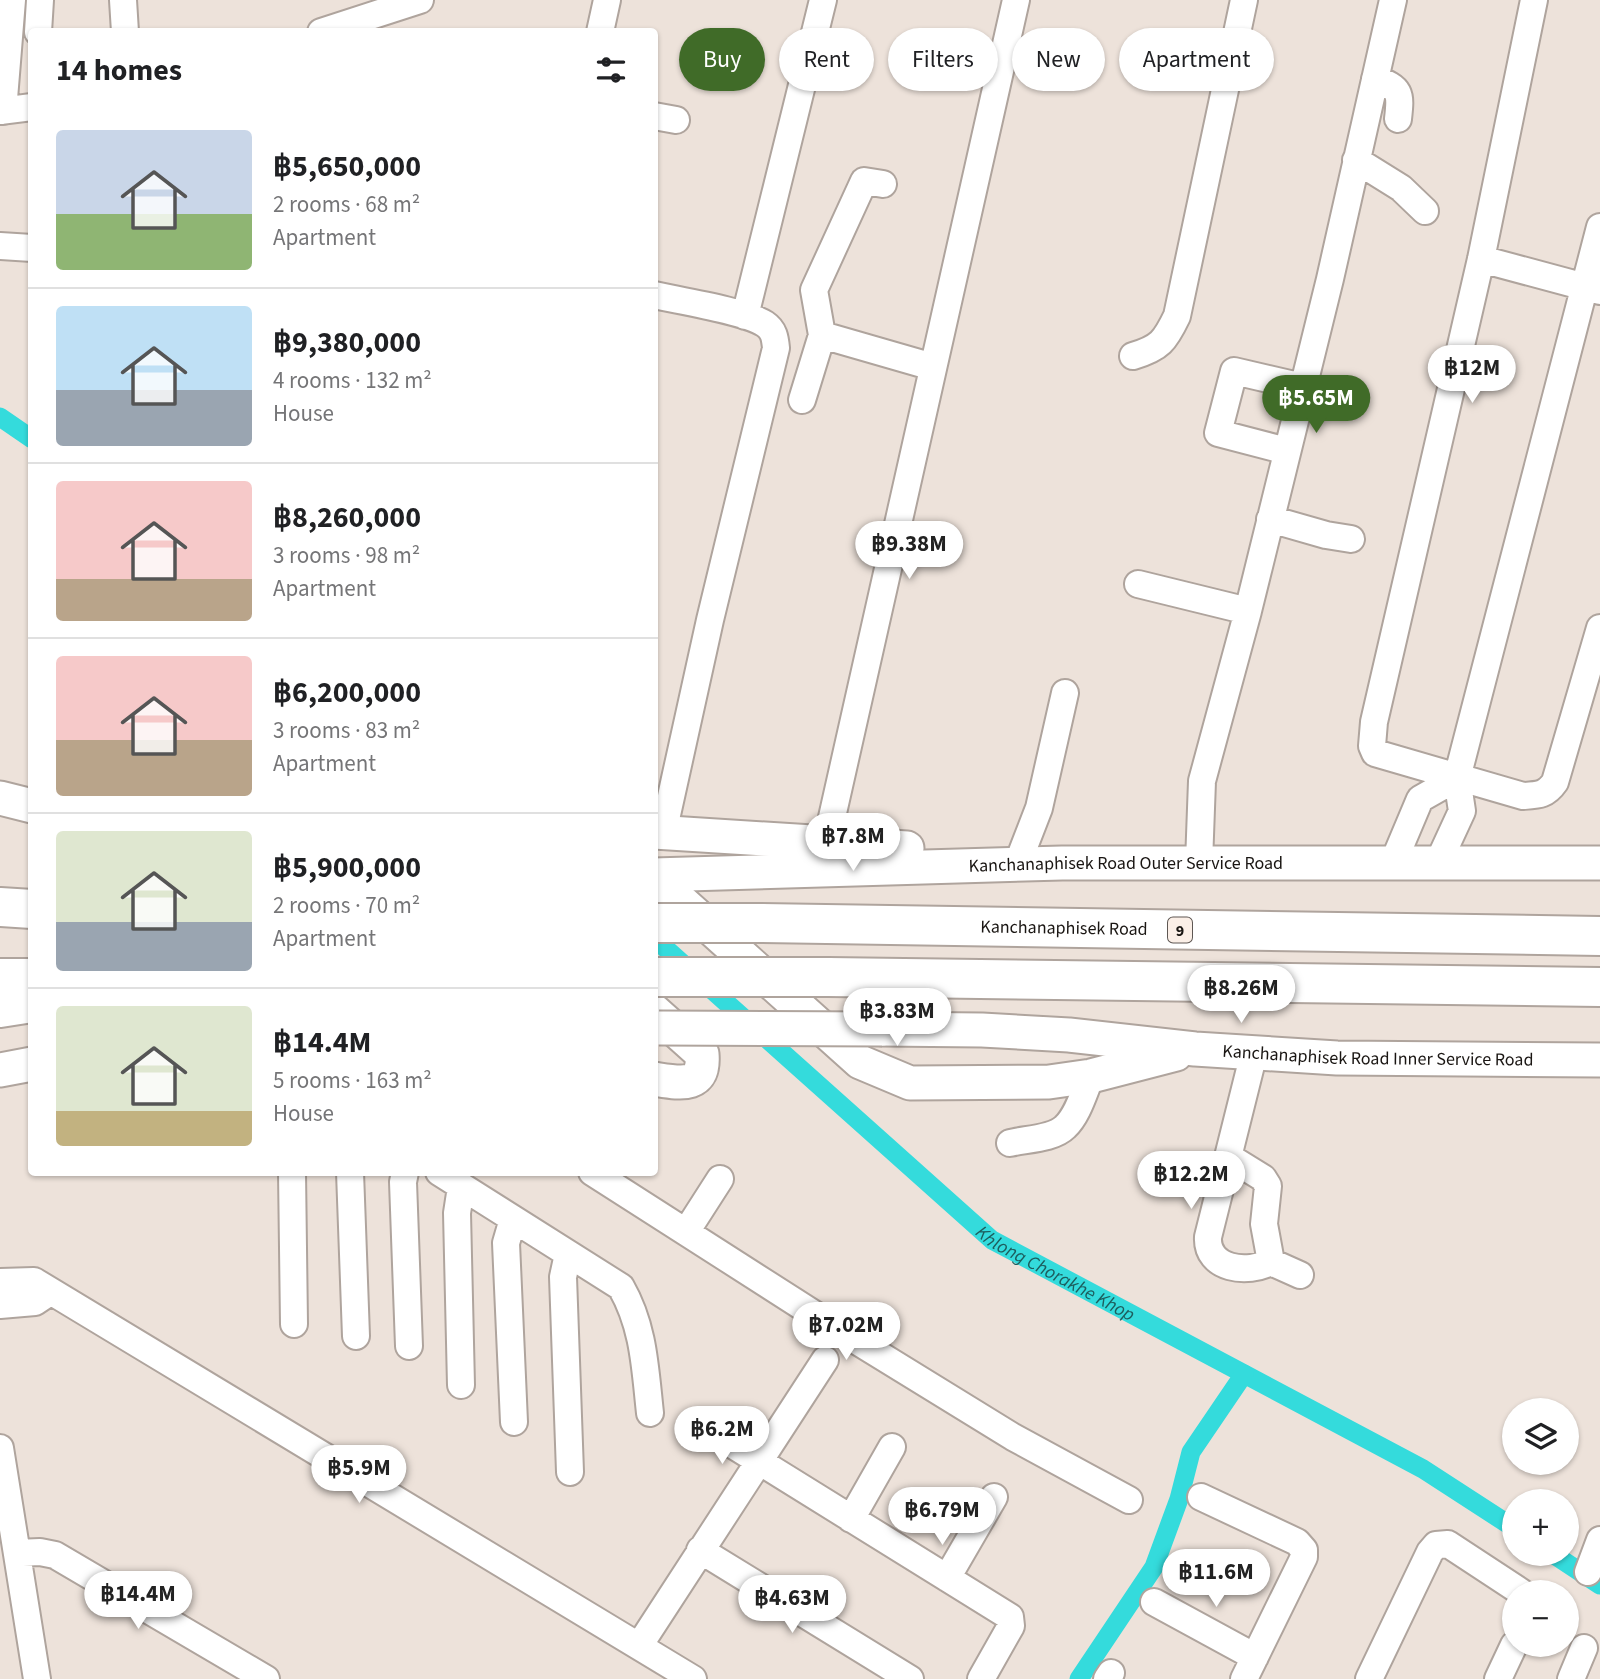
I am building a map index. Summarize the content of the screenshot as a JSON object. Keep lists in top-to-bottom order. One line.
{"streets":{"highway":["Kanchanaphisek Road","9"],"main road":["Kanchanaphisek Road Outer Service Road","Kanchanaphisek Road Inner Service Road"]},"water":["Khlong Chorakhe Khop"],"page":{"chip":["Buy","Rent","Filters","New","Apartment"],"heading":"14 homes","list":[{"name":"฿5,650,000","note":"2 rooms · 68 m² · Apartment"},{"name":"฿9,380,000","note":"4 rooms · 132 m² · House"},{"name":"฿8,260,000","note":"3 rooms · 98 m² · Apartment"},{"name":"฿6,200,000","note":"3 rooms · 83 m² · Apartment"},{"name":"฿5,900,000","note":"2 rooms · 70 m² · Apartment"},{"name":"฿14.4M","note":"5 rooms · 163 m² · House"}],"price":["฿12M","฿5.65M","฿9.38M","฿7.8M","฿8.26M","฿3.83M","฿12.2M","฿7.02M","฿6.2M","฿5.9M","฿6.79M","฿11.6M","฿14.4M","฿4.63M"],"map_buttons":["+","−"]}}
